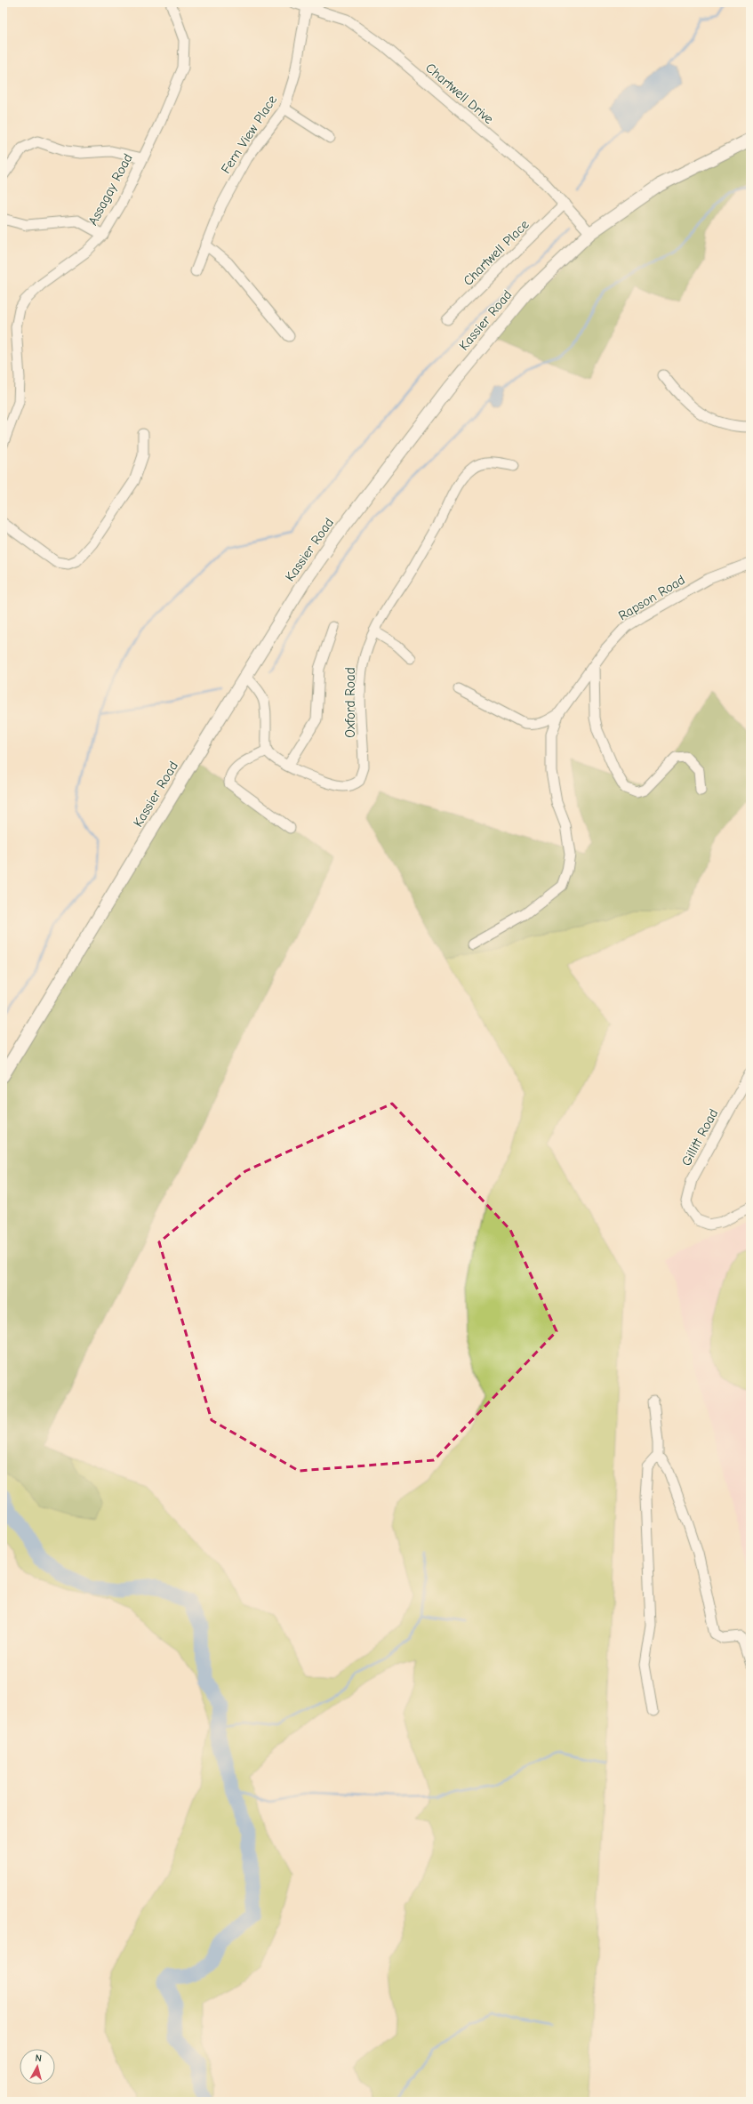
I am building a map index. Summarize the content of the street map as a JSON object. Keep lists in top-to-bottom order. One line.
{"streets":{"main road":["Kassier Road"],"street":["Chartwell Drive","Fern View Place","Assagay Road","Chartwell Place","Rapson Road","Oxford Road","Gillitt Road"]},"crossings":[["Chartwell Drive","Fern View Place"],["Chartwell Drive","Chartwell Place"],["Chartwell Drive","Kassier Road"]],"north":"top"}
